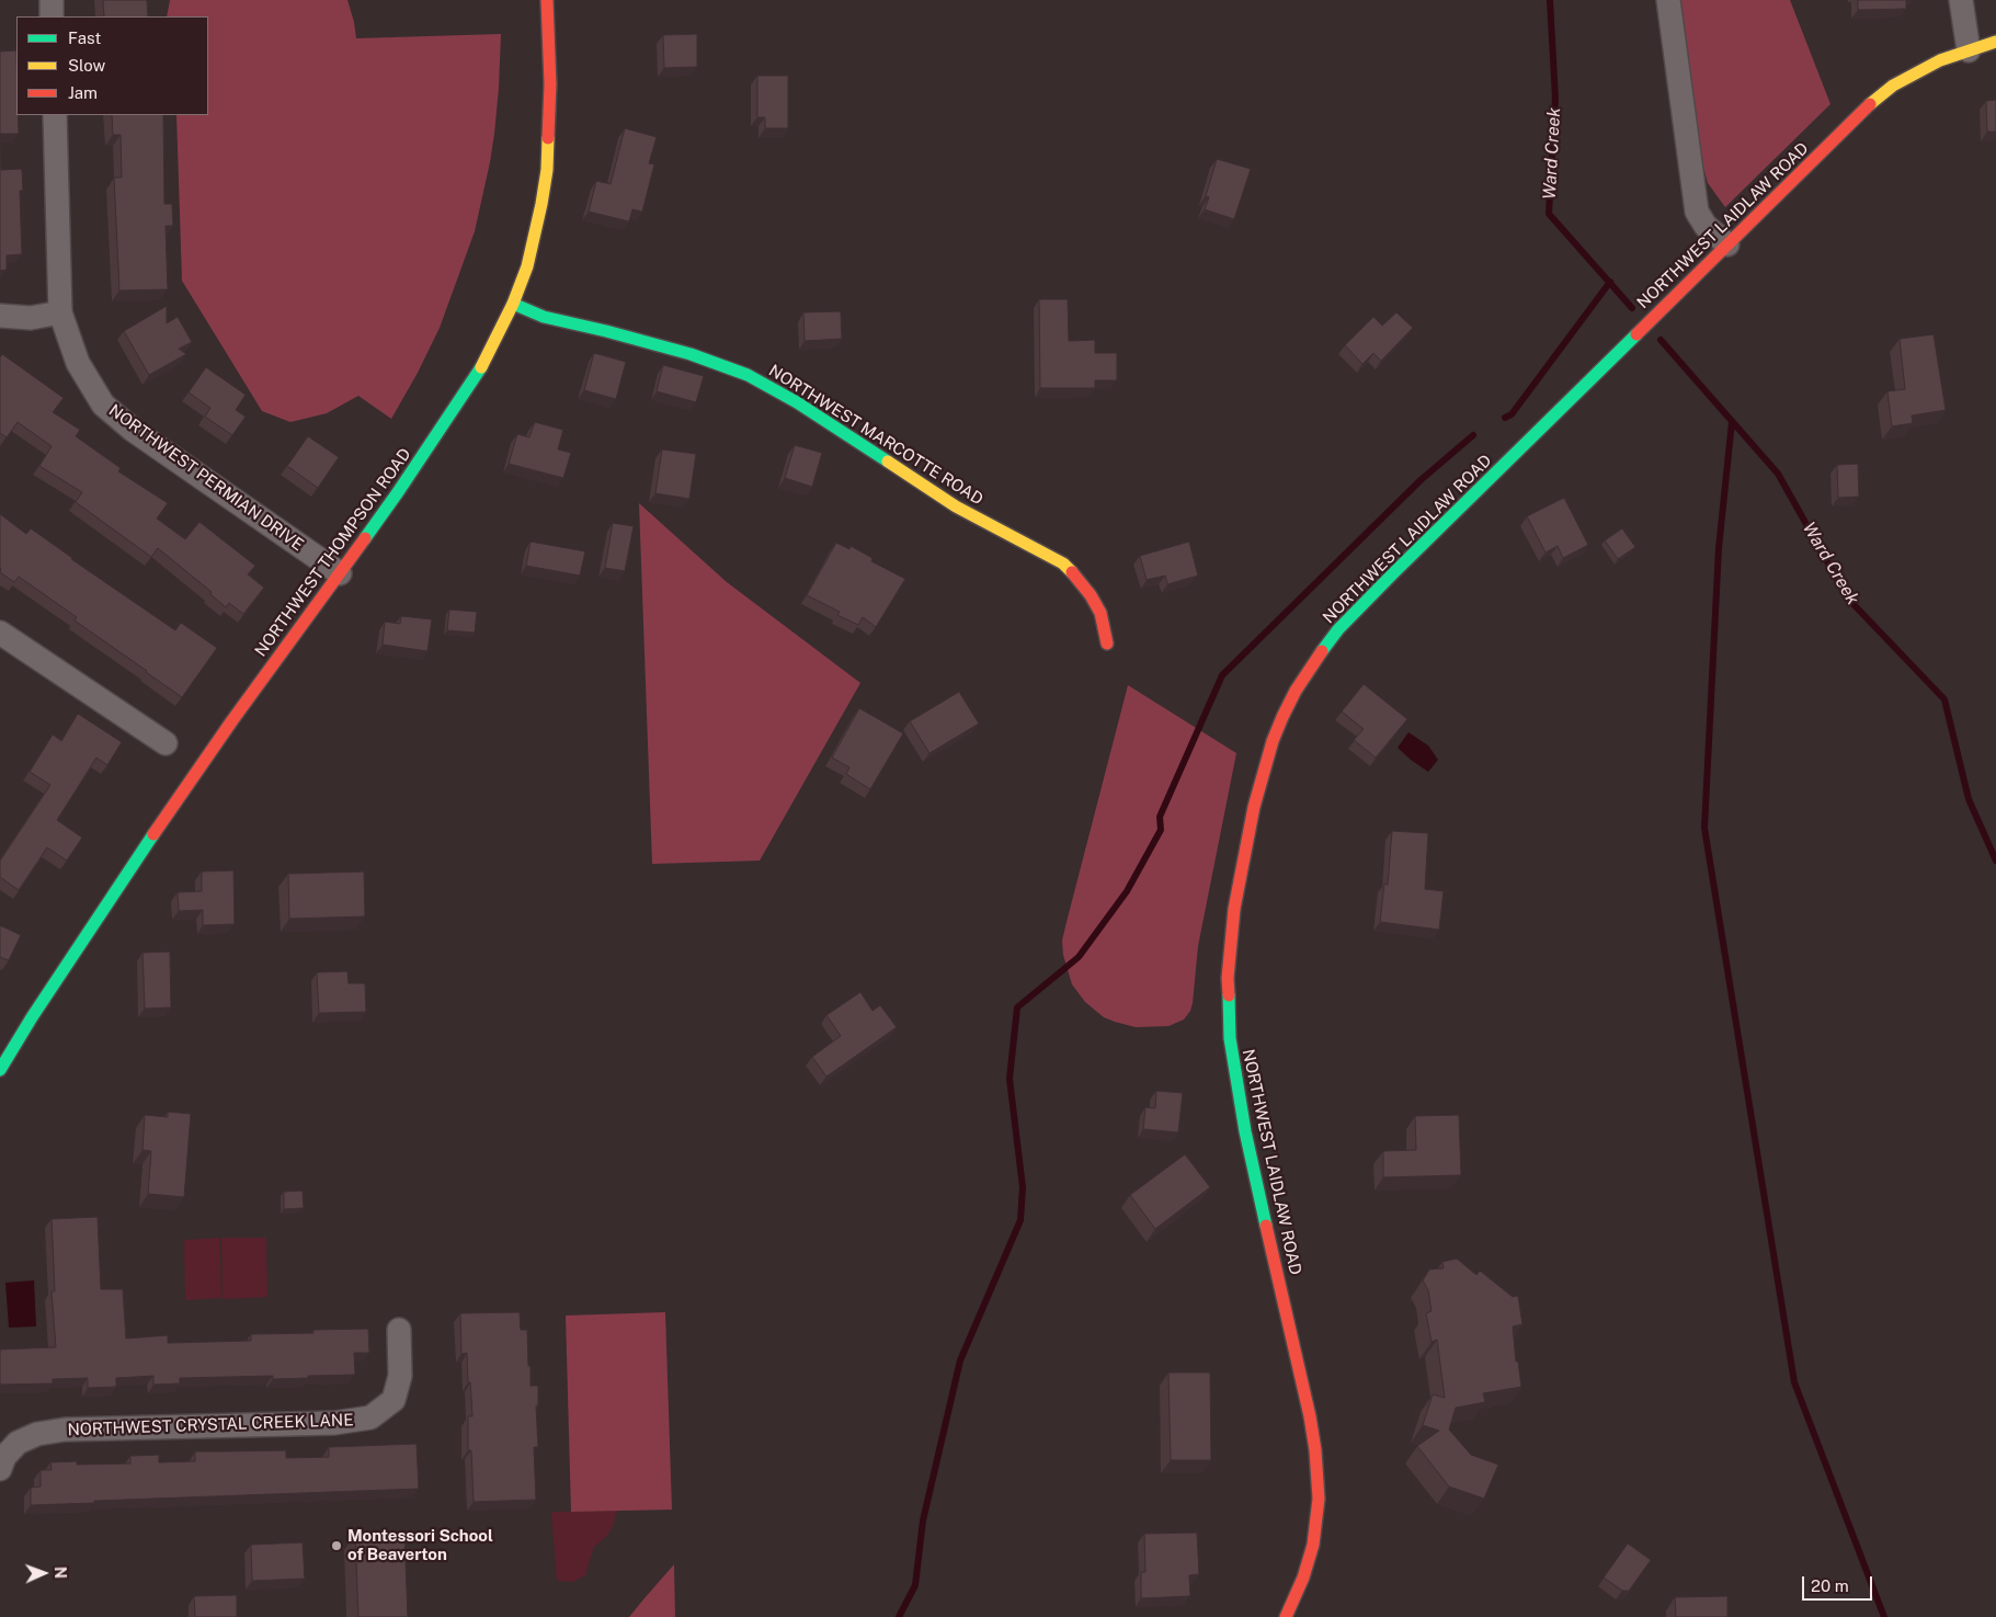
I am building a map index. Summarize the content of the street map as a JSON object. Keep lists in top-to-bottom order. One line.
{"streets":{"street":["NORTHWEST LAIDLAW ROAD","NORTHWEST MARCOTTE ROAD","NORTHWEST PERMIAN DRIVE","NORTHWEST THOMPSON ROAD","NORTHWEST CRYSTAL CREEK LANE"]},"crossings":[["NORTHWEST MARCOTTE ROAD","NORTHWEST THOMPSON ROAD"],["NORTHWEST PERMIAN DRIVE","NORTHWEST THOMPSON ROAD"]],"water":["Ward Creek"],"places":["Montessori School of Beaverton"],"legend":["Fast","Slow","Jam"],"scale_bar":"20 m","north":"right"}
